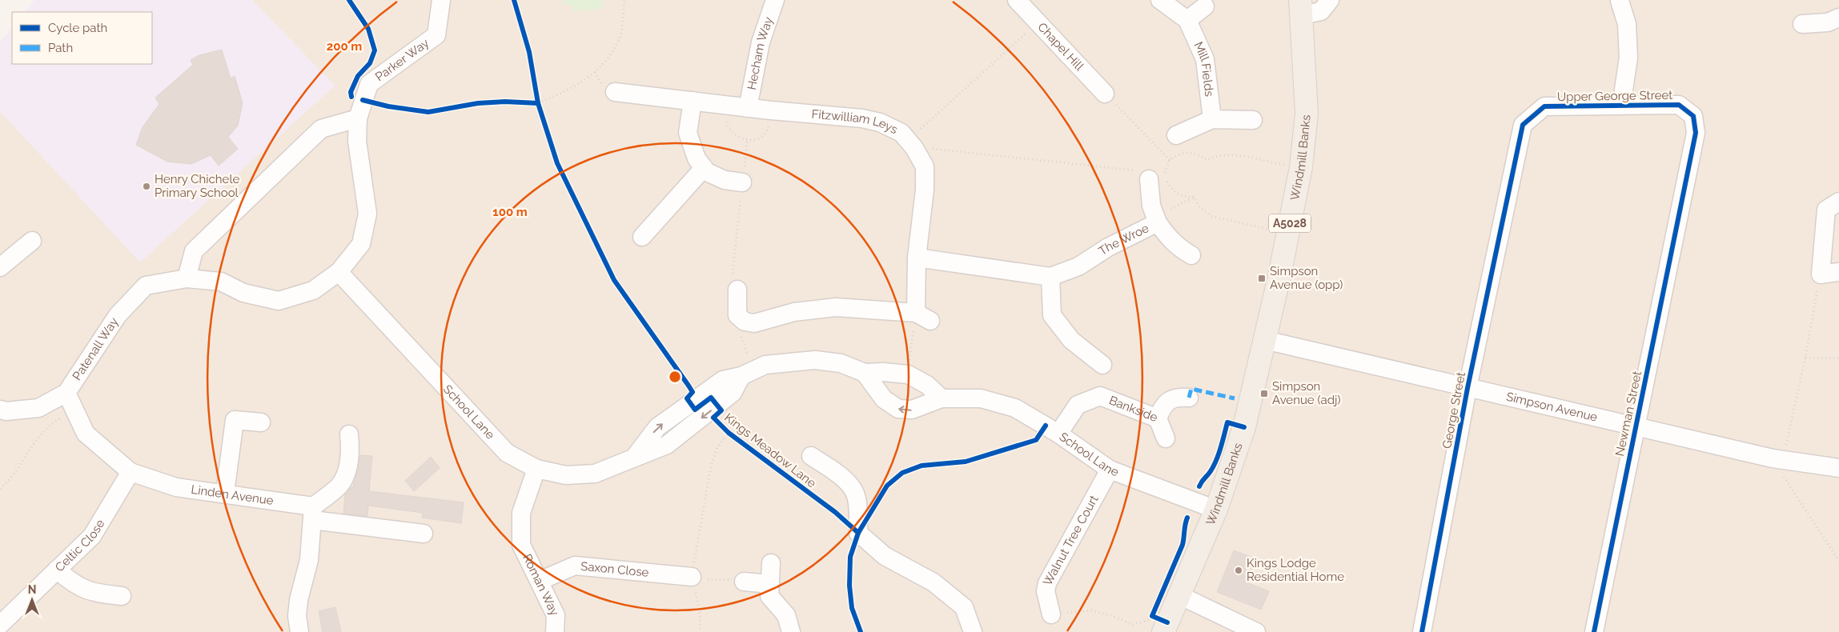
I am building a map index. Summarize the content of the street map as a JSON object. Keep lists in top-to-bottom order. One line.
{"streets":{"main road":["Windmill Banks","A5028"],"street":["Chapel Hill","Hecham Way","Parker Way","Mill Fields","Upper George Street","Fitzwilliam Leys","The Wroe","Patenall Way","Bankside","Simpson Avenue","George Street","School Lane","Newman Street","Linden Avenue","Walnut Tree Court","Celtic Close","Saxon Close","Roman Way"],"cycle path":["Kings Meadow Lane"]},"crossings":[["Hecham Way","Fitzwilliam Leys"],["Upper George Street","George Street"],["Upper George Street","Newman Street"],["Fitzwilliam Leys","The Wroe"],["Windmill Banks","A5028"],["Windmill Banks","Simpson Avenue"],["Windmill Banks","School Lane"],["Patenall Way","Linden Avenue"],["Bankside","School Lane"],["Simpson Avenue","George Street"],["Simpson Avenue","Newman Street"],["School Lane","Walnut Tree Court"],["School Lane","Roman Way"],["Linden Avenue","Celtic Close"],["Saxon Close","Roman Way"]],"places":{"other":["Henry Chichele Primary School","Kings Lodge Residential Home"],"transit":["Simpson Avenue (opp)","Simpson Avenue (adj)"]},"legend":["Cycle path","Path"],"north":"top","rings":["200 m","100 m"]}
